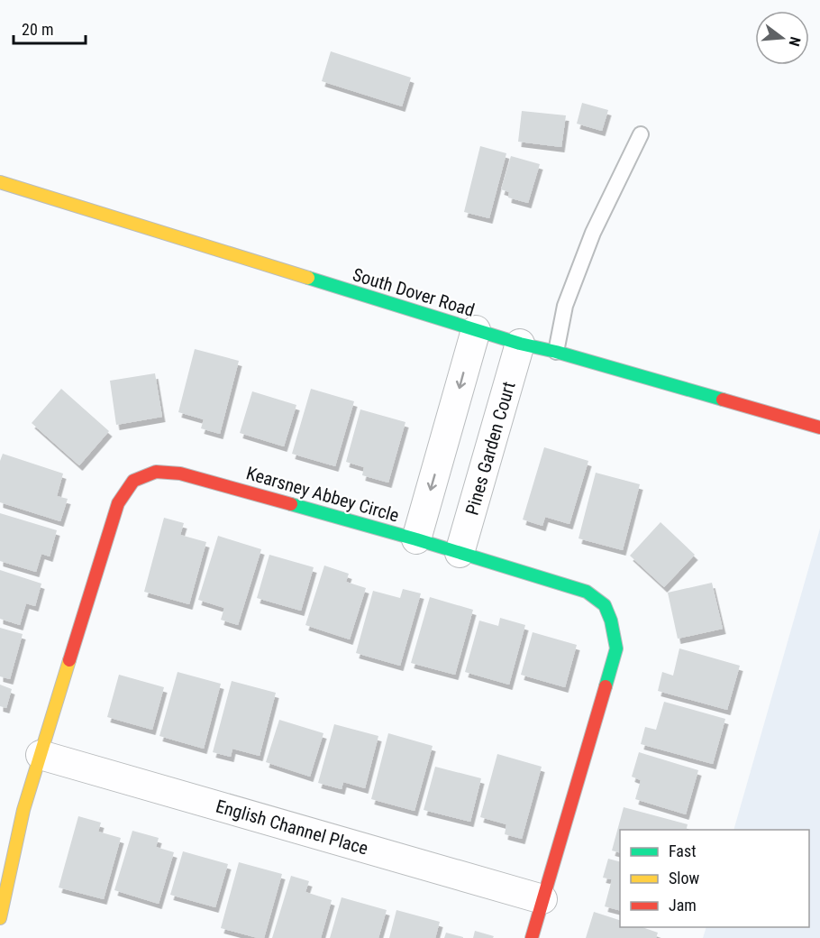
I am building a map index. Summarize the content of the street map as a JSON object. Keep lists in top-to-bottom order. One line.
{"streets":{"street":["South Dover Road","Pines Garden Court","Kearsney Abbey Circle","English Channel Place"]},"crossings":[["South Dover Road","Pines Garden Court"],["Pines Garden Court","Kearsney Abbey Circle"],["Kearsney Abbey Circle","English Channel Place"]],"legend":["Fast","Slow","Jam"],"scale_bar":"20 m","north":"right"}
